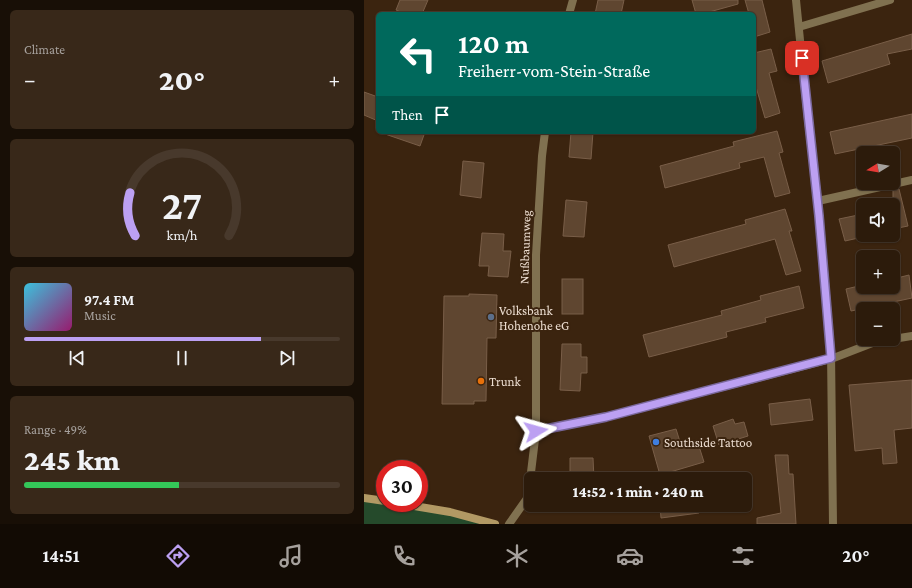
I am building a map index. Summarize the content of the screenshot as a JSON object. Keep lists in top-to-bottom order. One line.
{"streets":{"street":["Nußbaumweg"]},"places":["Volksbank Hohenohe eG","Trunk","Southside Tattoo"],"north":"left","page":{"tile":["Climate",["Range · 49%","245 km"]],"turn":["120 m","Freiherr-vom-Stein-Straße"],"heat":["−","20°","+"],"then":"Then","map_buttons":["+","−"],"song":["97.4 FM","Music"],"limit":"30","trip":"14:52 · 1 min · 240 m","tabs":["14:51","20°"],"gauge":["27","km/h"]}}
